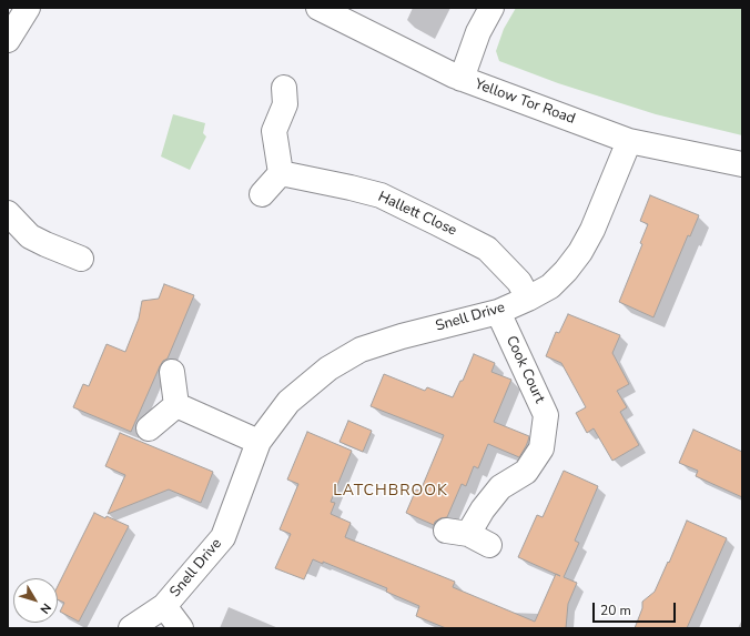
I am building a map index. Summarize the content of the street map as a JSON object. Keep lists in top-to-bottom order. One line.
{"streets":{"street":["Yellow Tor Road","Hallett Close","Snell Drive","Cook Court"]},"crossings":[["Yellow Tor Road","Snell Drive"],["Hallett Close","Snell Drive"],["Snell Drive","Cook Court"]],"districts":["LATCHBROOK"],"scale_bar":"20 m","north":"bottom right"}
